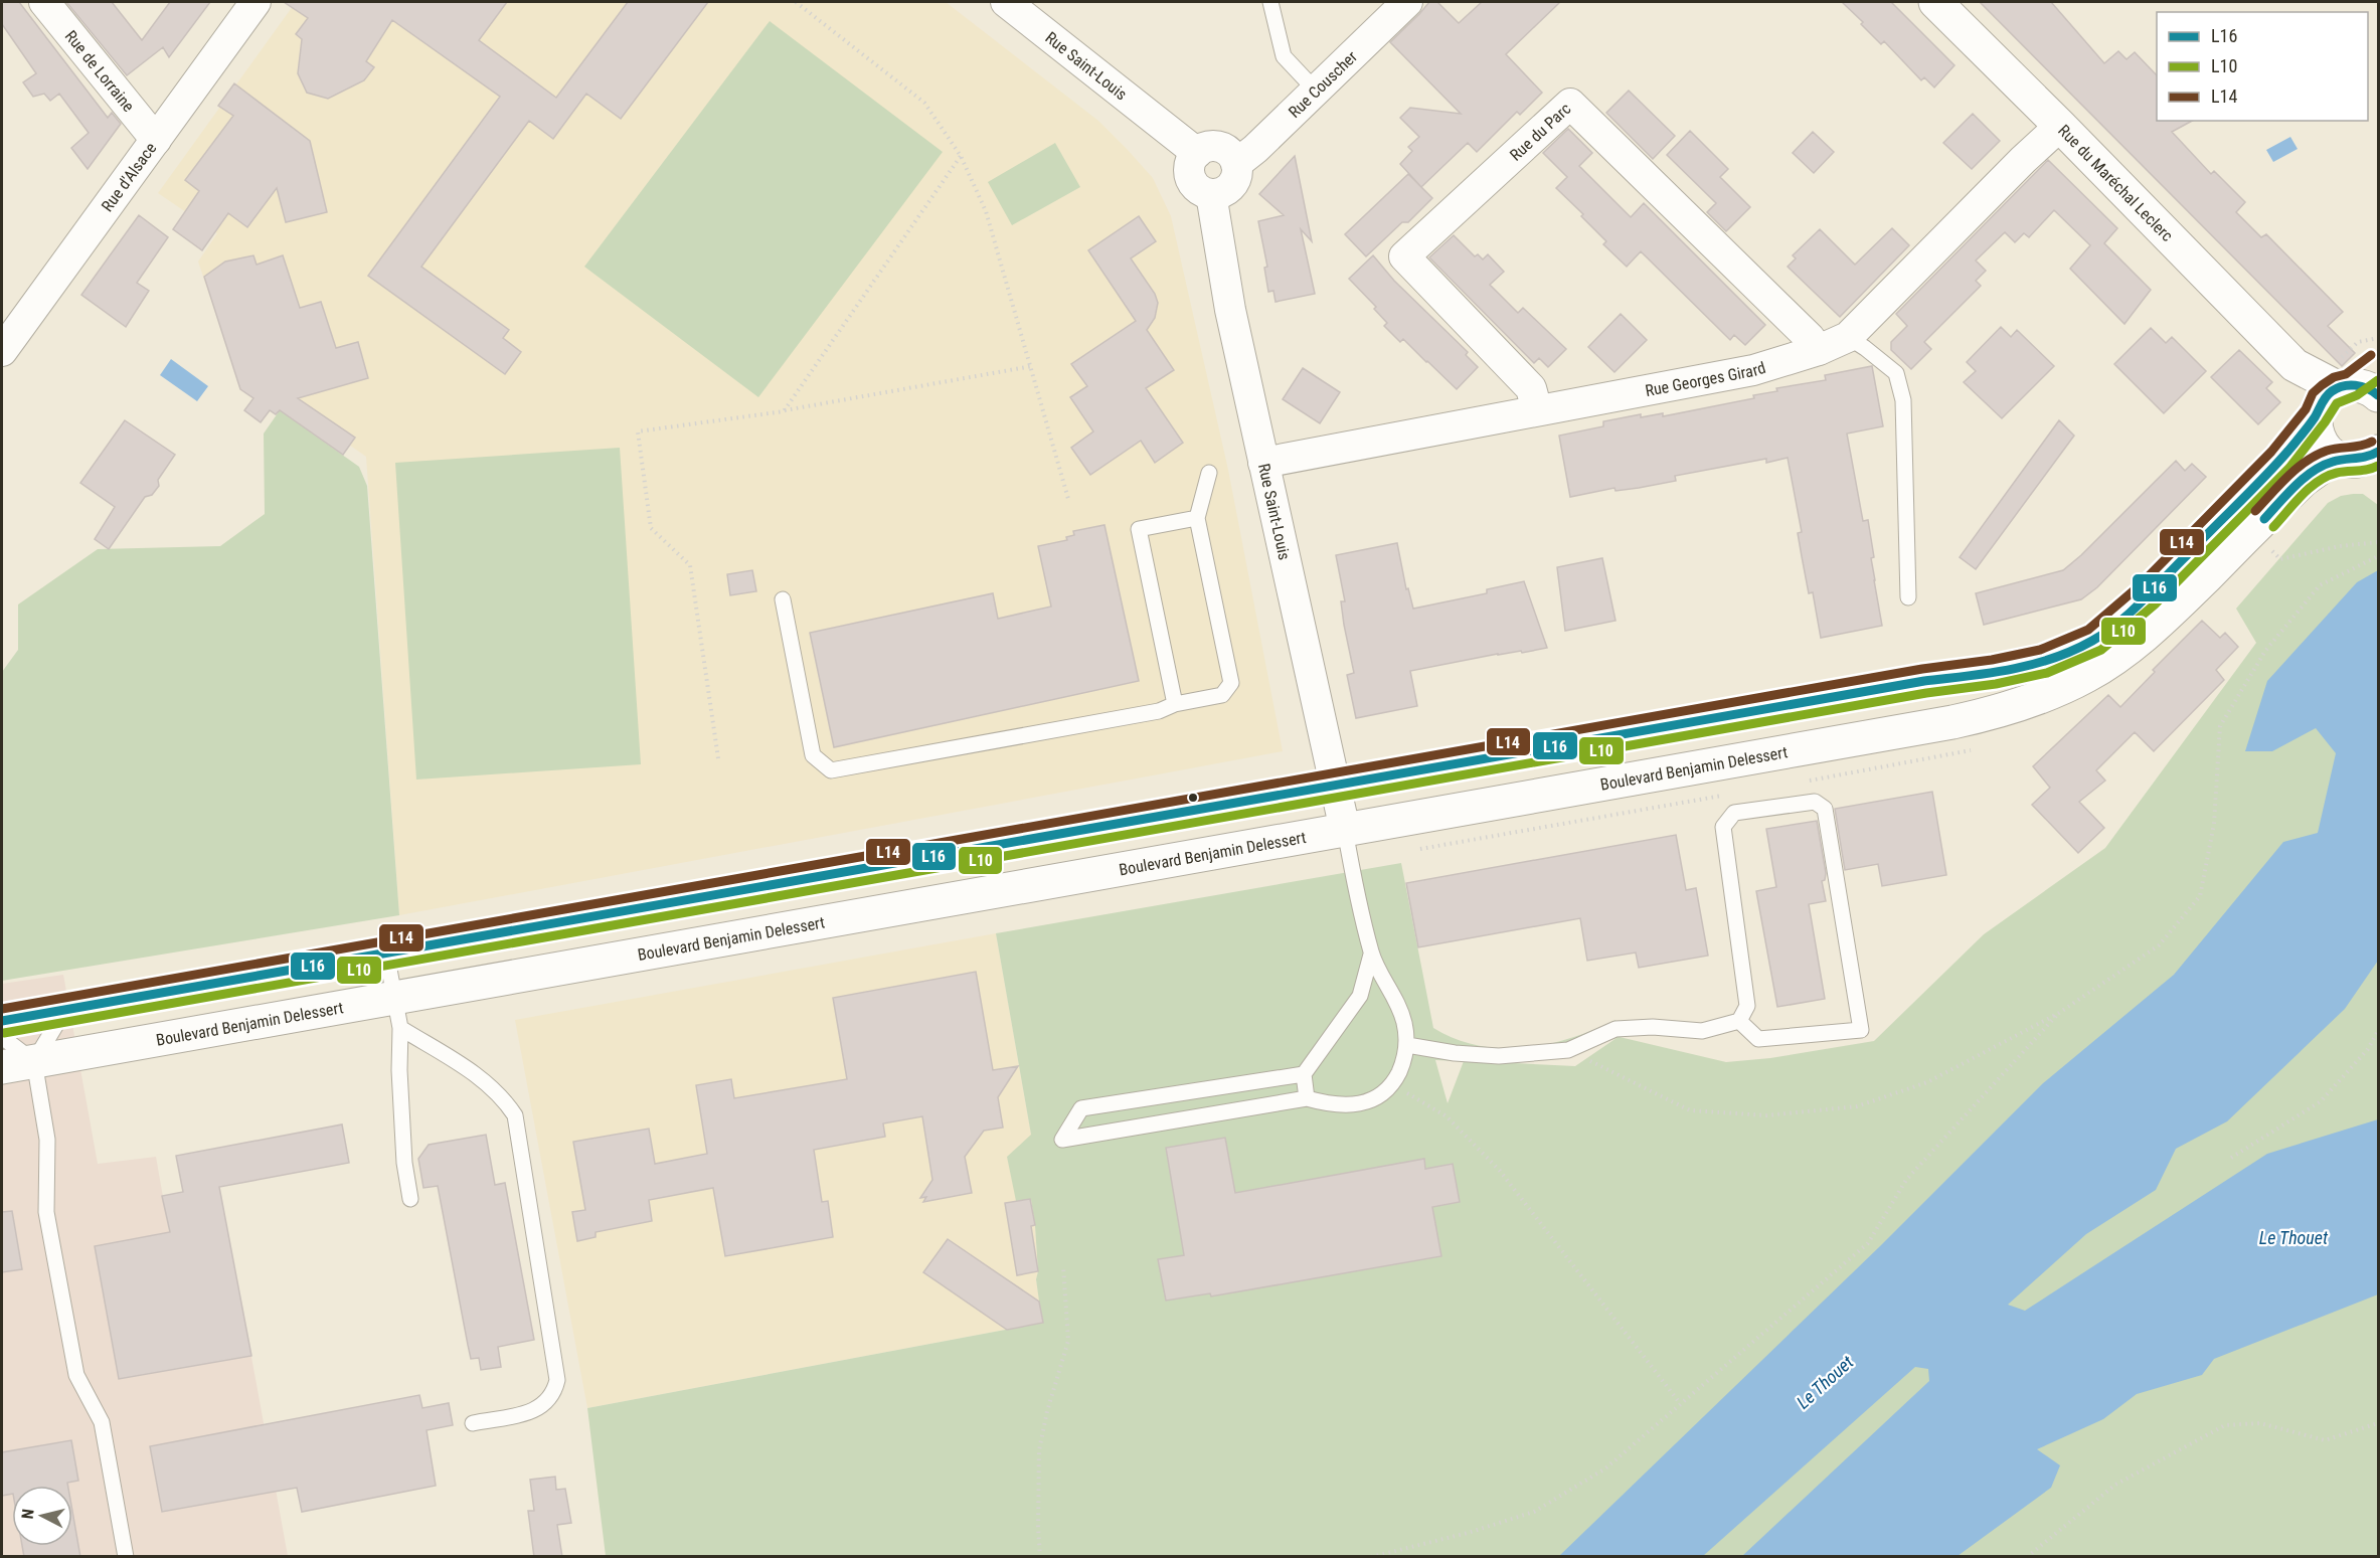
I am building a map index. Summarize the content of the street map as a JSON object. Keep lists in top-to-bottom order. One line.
{"streets":{"main road":["Rue du Maréchal Leclerc","Boulevard Benjamin Delessert"],"street":["Rue Saint-Louis","Rue de Lorraine","Rue Couscher","Rue du Parc","Rue d'Alsace","Rue Georges Girard"]},"crossings":[["Rue Saint-Louis","Rue Couscher"],["Rue Saint-Louis","Rue Georges Girard"],["Rue Saint-Louis","Boulevard Benjamin Delessert"],["Rue de Lorraine","Rue d'Alsace"],["Rue du Parc","Rue Georges Girard"],["Rue du Maréchal Leclerc","Rue Georges Girard"],["Rue du Maréchal Leclerc","Boulevard Benjamin Delessert"]],"water":["Le Thouet"],"lines":["transit line L14","transit line L10","transit line L16"],"legend":["L16","L10","L14"],"north":"left"}
